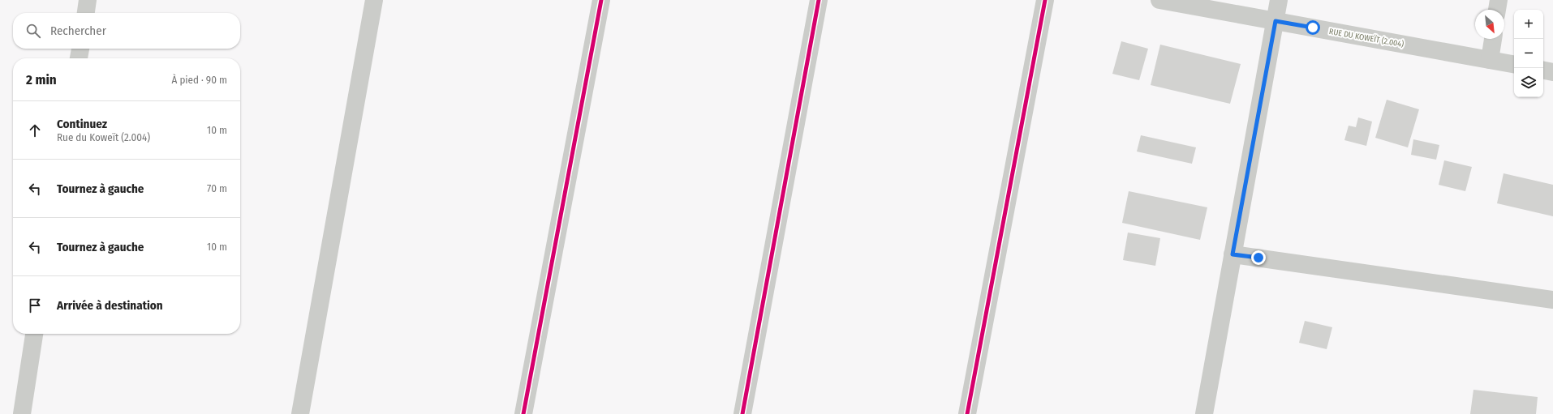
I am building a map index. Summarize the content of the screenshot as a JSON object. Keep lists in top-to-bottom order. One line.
{"streets":{"street":["RUE DU KOWEÏT (2.004)"]},"north":"bottom right","page":{"map_buttons":["+","−"],"search":"Rechercher","heading":["2 min","À pied · 90 m"],"list":[["Continuez","Rue du Koweït (2.004)","10 m"],["Tournez à gauche","70 m"],["Tournez à gauche","10 m"],"Arrivée à destination"]}}
